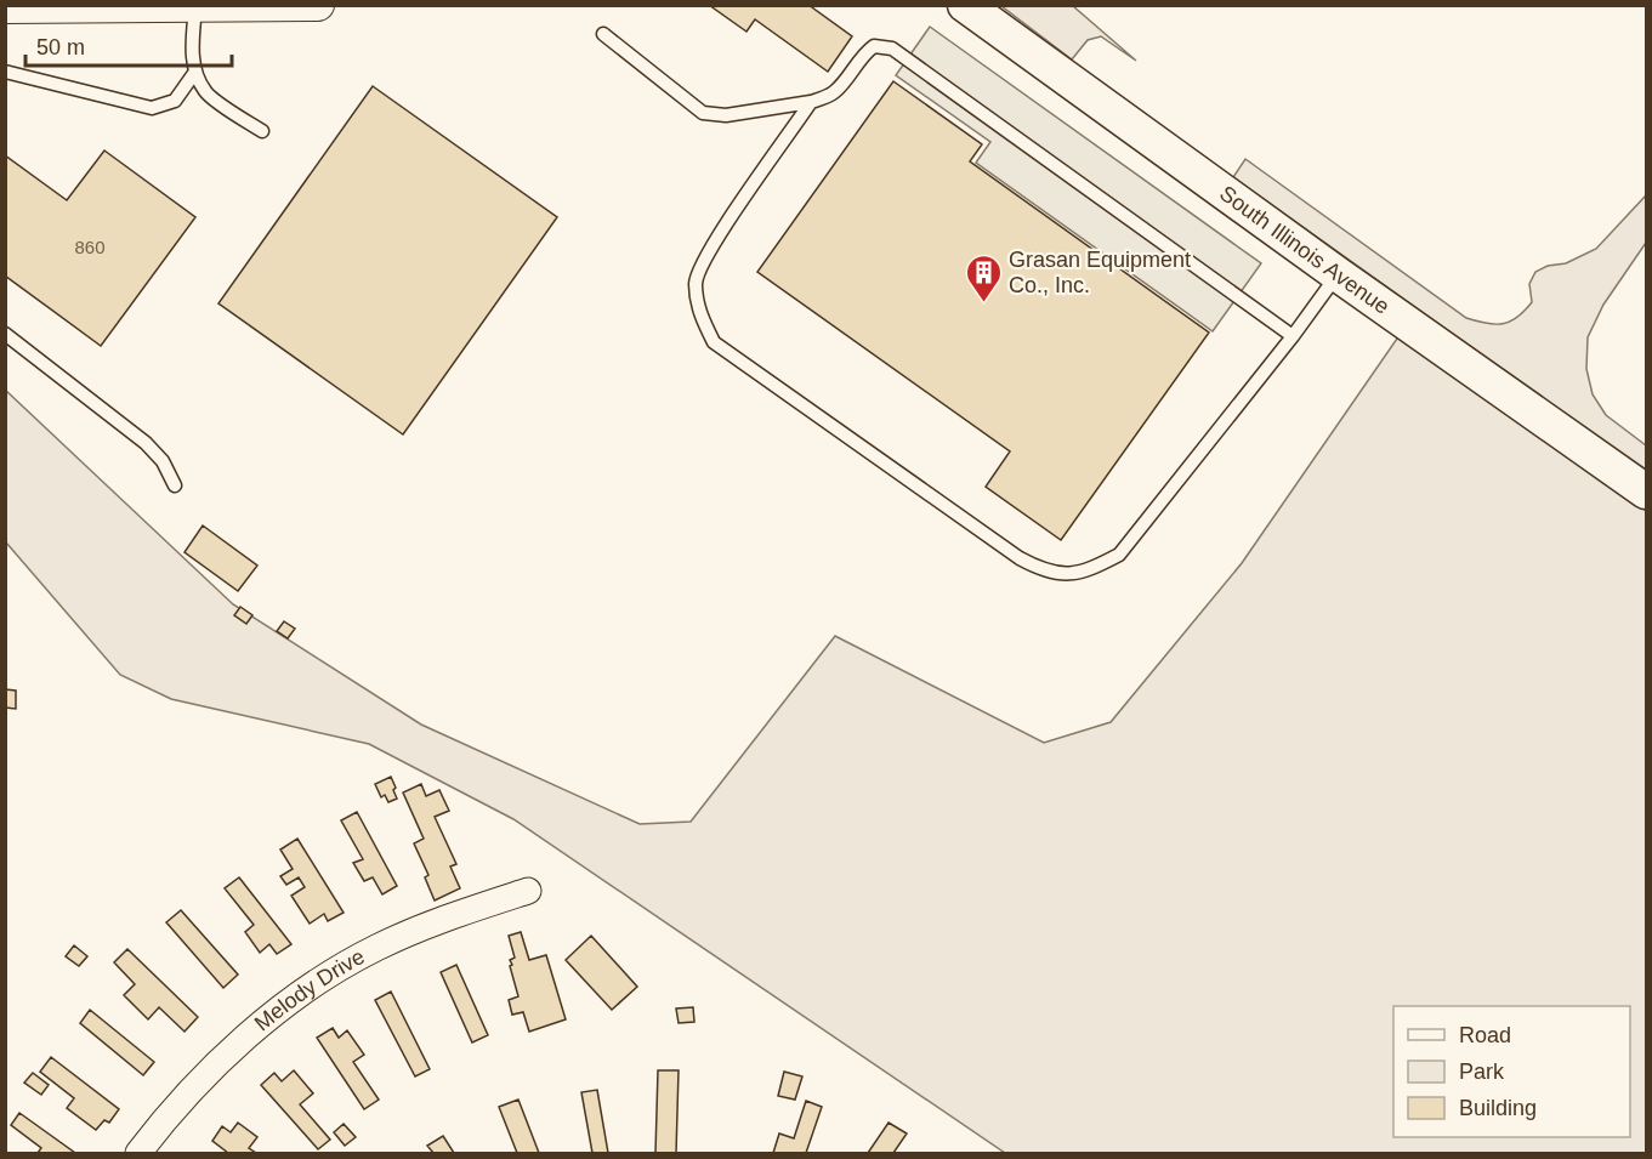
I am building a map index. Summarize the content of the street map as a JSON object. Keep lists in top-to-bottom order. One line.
{"streets":{"main road":["South Illinois Avenue"],"street":["Melody Drive"]},"places":{"building":["Grasan Equipment Co., Inc."]},"house_numbers":["860"],"legend":["Road","Park","Building"],"scale_bar":"50 m"}
